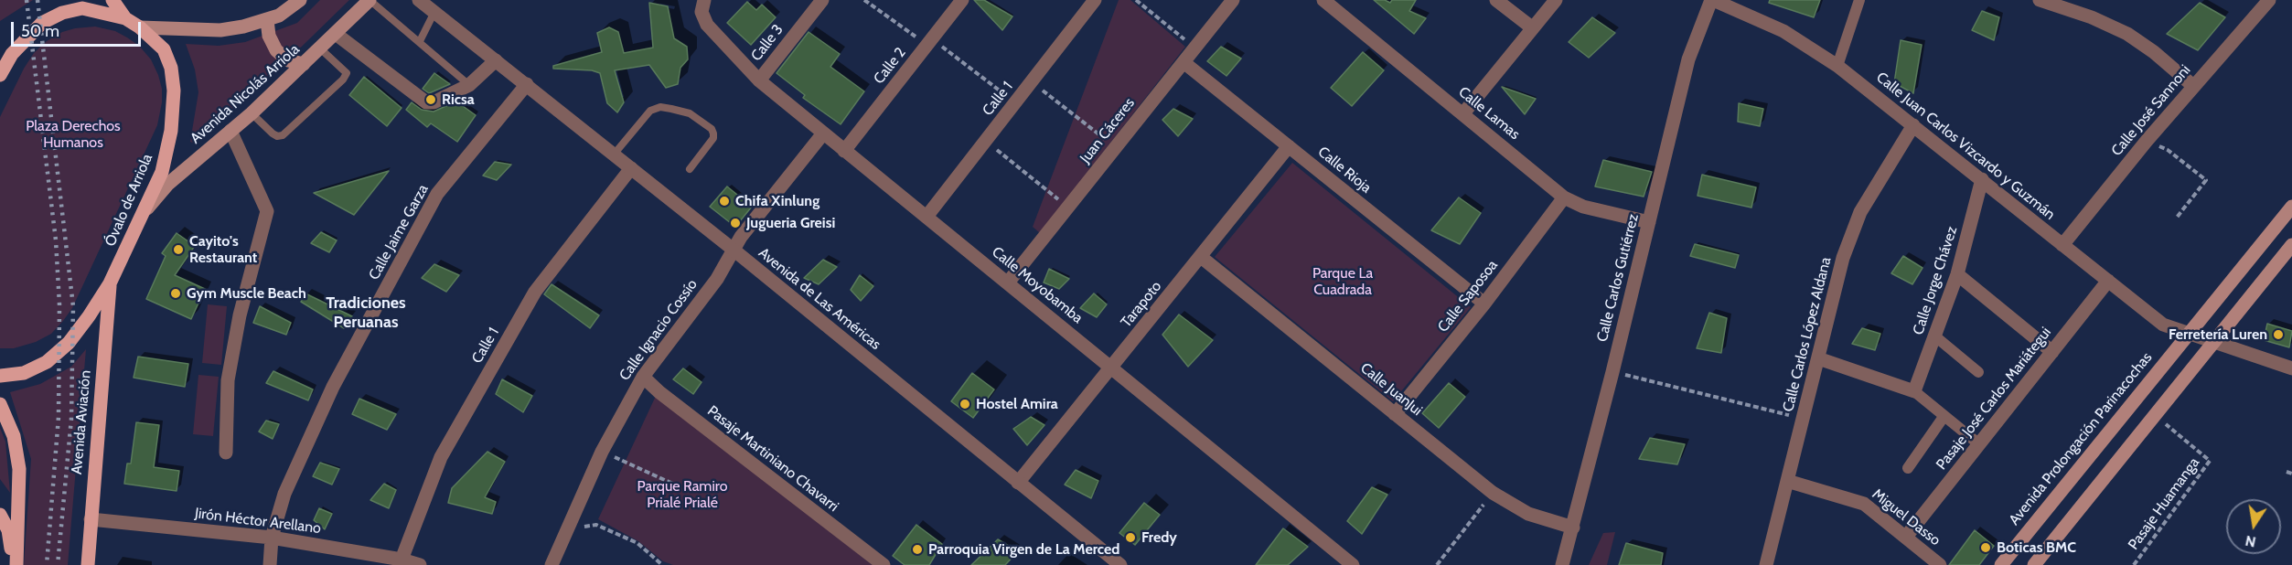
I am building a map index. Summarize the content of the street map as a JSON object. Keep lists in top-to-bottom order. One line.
{"streets":{"main road":["Avenida Nicolás Arriola","Óvalo de Arriola","Avenida Aviación","Avenida Prolongación Parinacochas"],"street":["Calle 3","Calle 2","Calle 1","Calle José Sannoni","Calle Lamas","Juan Cáceres","Calle Juan Carlos Vizcardo y Guzmán","Calle Rioja","Calle Jaime Garza","Calle Carlos Gutiérrez","Calle Jorge Chávez","Calle Moyobamba","Calle Saposoa","Avenida de Las Américas","Tarapoto","Calle Ignacio Cossío","Calle Carlos López Aldana","Calle JuanJui","Pasaje José Carlos Mariátegui","Pasaje Martiniano Chavarri","Miguel Dasso","Jirón Héctor Arellano"],"path":["Pasaje Huamanga"]},"crossings":[["Calle 3","Calle Moyobamba"],["Calle 2","Calle Moyobamba"],["Avenida Nicolás Arriola","Óvalo de Arriola"],["Calle 1","Calle Moyobamba"],["Calle 1","Avenida de Las Américas"],["Calle 1","Jirón Héctor Arellano"],["Calle José Sannoni","Calle Juan Carlos Vizcardo y Guzmán"],["Calle Lamas","Calle Carlos Gutiérrez"],["Calle Lamas","Calle Saposoa"],["Juan Cáceres","Calle Rioja"],["Juan Cáceres","Calle Moyobamba"],["Calle Juan Carlos Vizcardo y Guzmán","Calle Carlos Gutiérrez"],["Calle Juan Carlos Vizcardo y Guzmán","Calle Jorge Chávez"],["Calle Juan Carlos Vizcardo y Guzmán","Calle Carlos López Aldana"],["Calle Juan Carlos Vizcardo y Guzmán","Pasaje José Carlos Mariátegui"],["Calle Juan Carlos Vizcardo y Guzmán","Avenida Prolongación Parinacochas"],["Calle Rioja","Calle Saposoa"],["Calle Rioja","Tarapoto"],["Óvalo de Arriola","Avenida Aviación"],["Calle Jaime Garza","Avenida de Las Américas"],["Calle Jaime Garza","Jirón Héctor Arellano"],["Calle Carlos Gutiérrez","Calle JuanJui"],["Calle Moyobamba","Tarapoto"],["Calle Moyobamba","Calle Ignacio Cossío"],["Calle Saposoa","Calle JuanJui"],["Avenida de Las Américas","Tarapoto"],["Avenida de Las Américas","Calle Ignacio Cossío"],["Tarapoto","Calle JuanJui"],["Calle Ignacio Cossío","Pasaje Martiniano Chavarri"],["Calle Carlos López Aldana","Miguel Dasso"],["Pasaje José Carlos Mariátegui","Miguel Dasso"],["Avenida Aviación","Jirón Héctor Arellano"]],"districts":["Tradiciones Peruanas"],"parks":["Plaza Derechos Humanos","Parque La Cuadrada","Parque Ramiro Prialé Prialé"],"places":["Ricsa","Chifa Xinlung","Jugueria Greisi","Cayito's Restaurant","Gym Muscle Beach","Ferretería Luren","Hostel Amira","Fredy","Boticas BMC","Parroquia Virgen de La Merced"],"scale_bar":"50 m","north":"bottom"}
